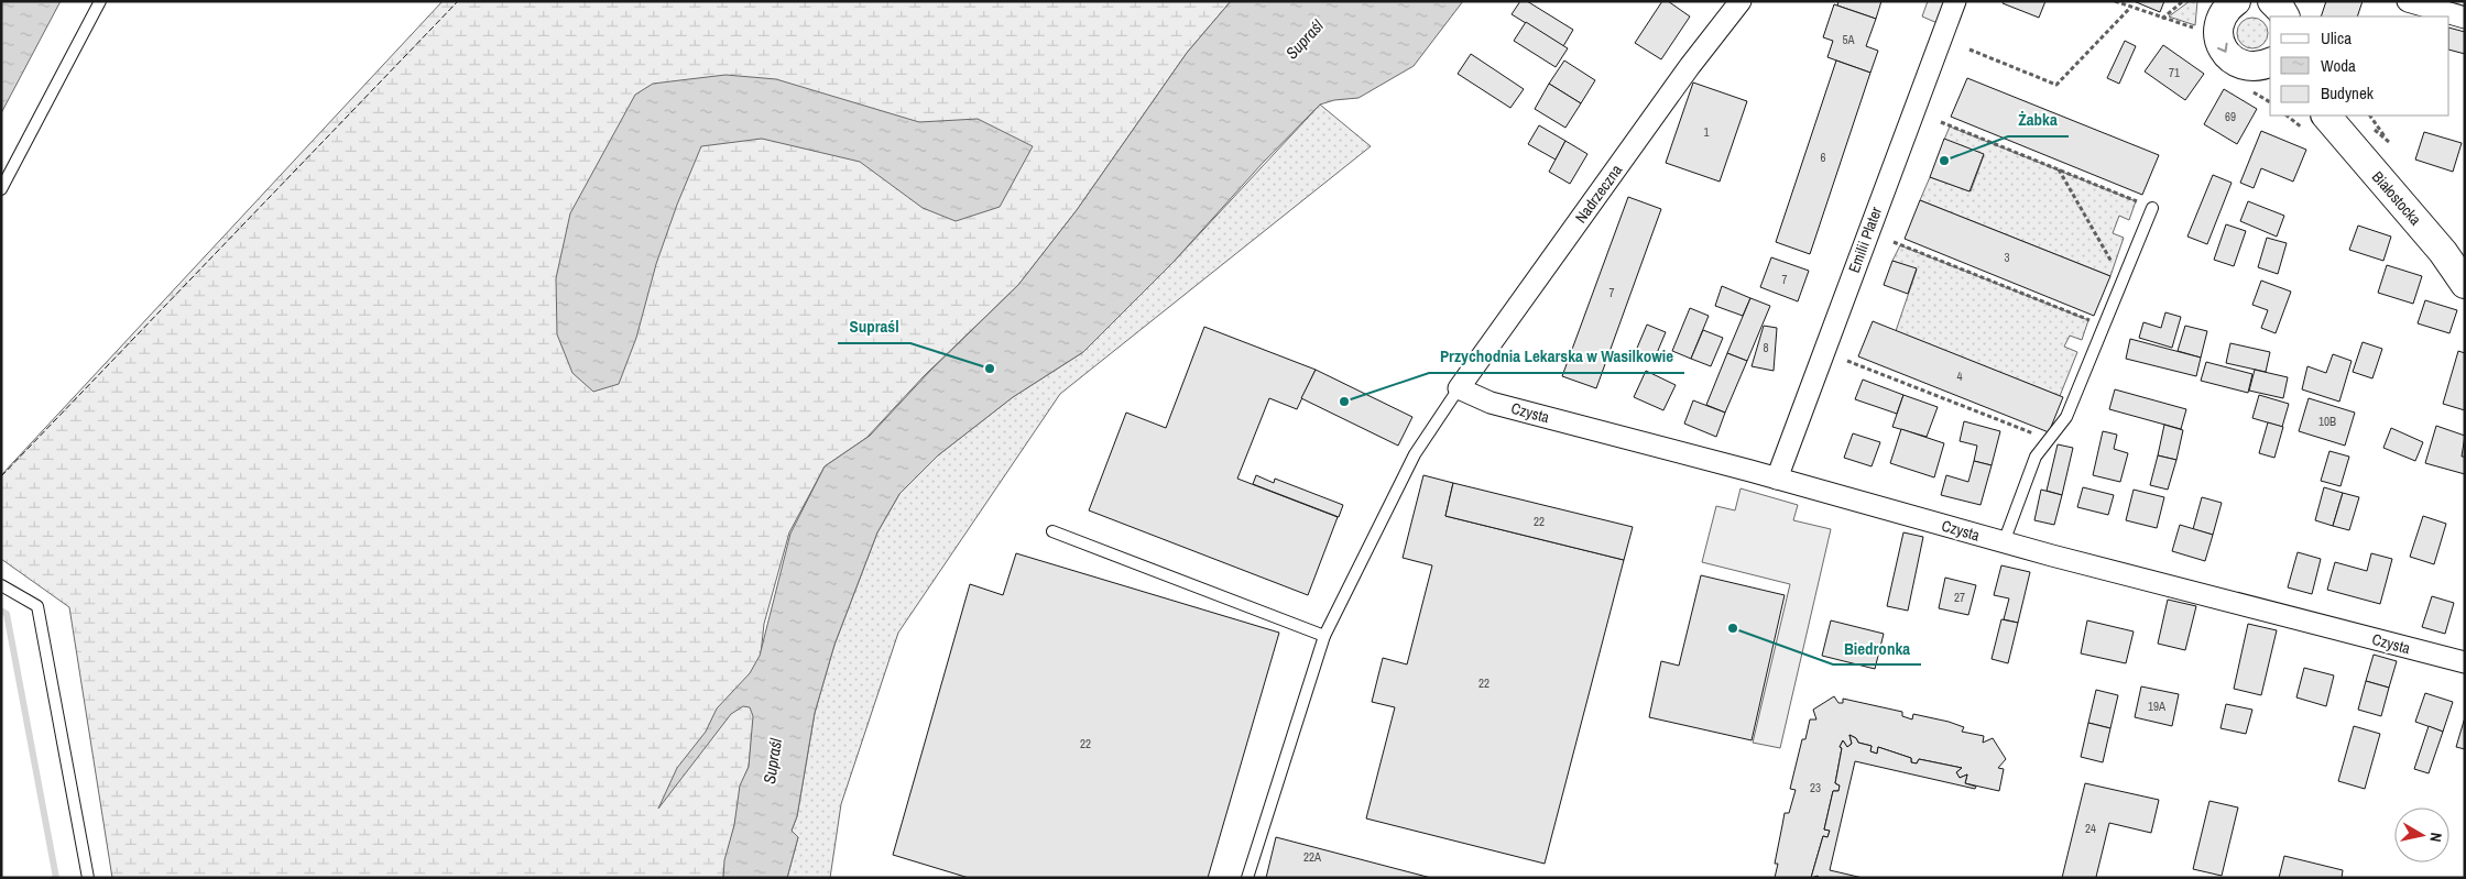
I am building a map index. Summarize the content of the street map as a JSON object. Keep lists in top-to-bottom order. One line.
{"streets":{"main road":["Białostocka"],"street":["Nadrzeczna","Emilii Plater","Czysta"]},"crossings":[["Nadrzeczna","Czysta"],["Emilii Plater","Czysta"]],"water":["Supraśl"],"places":["Żabka","Supraśl","Przychodnia Lekarska w Wasilkowie","Biedronka"],"house_numbers":["5A","71","69","1","6","3","7","7","8","4","10B","22","27","22","19A","22","23","24","22A"],"legend":["Ulica","Woda","Budynek"],"north":"right"}
